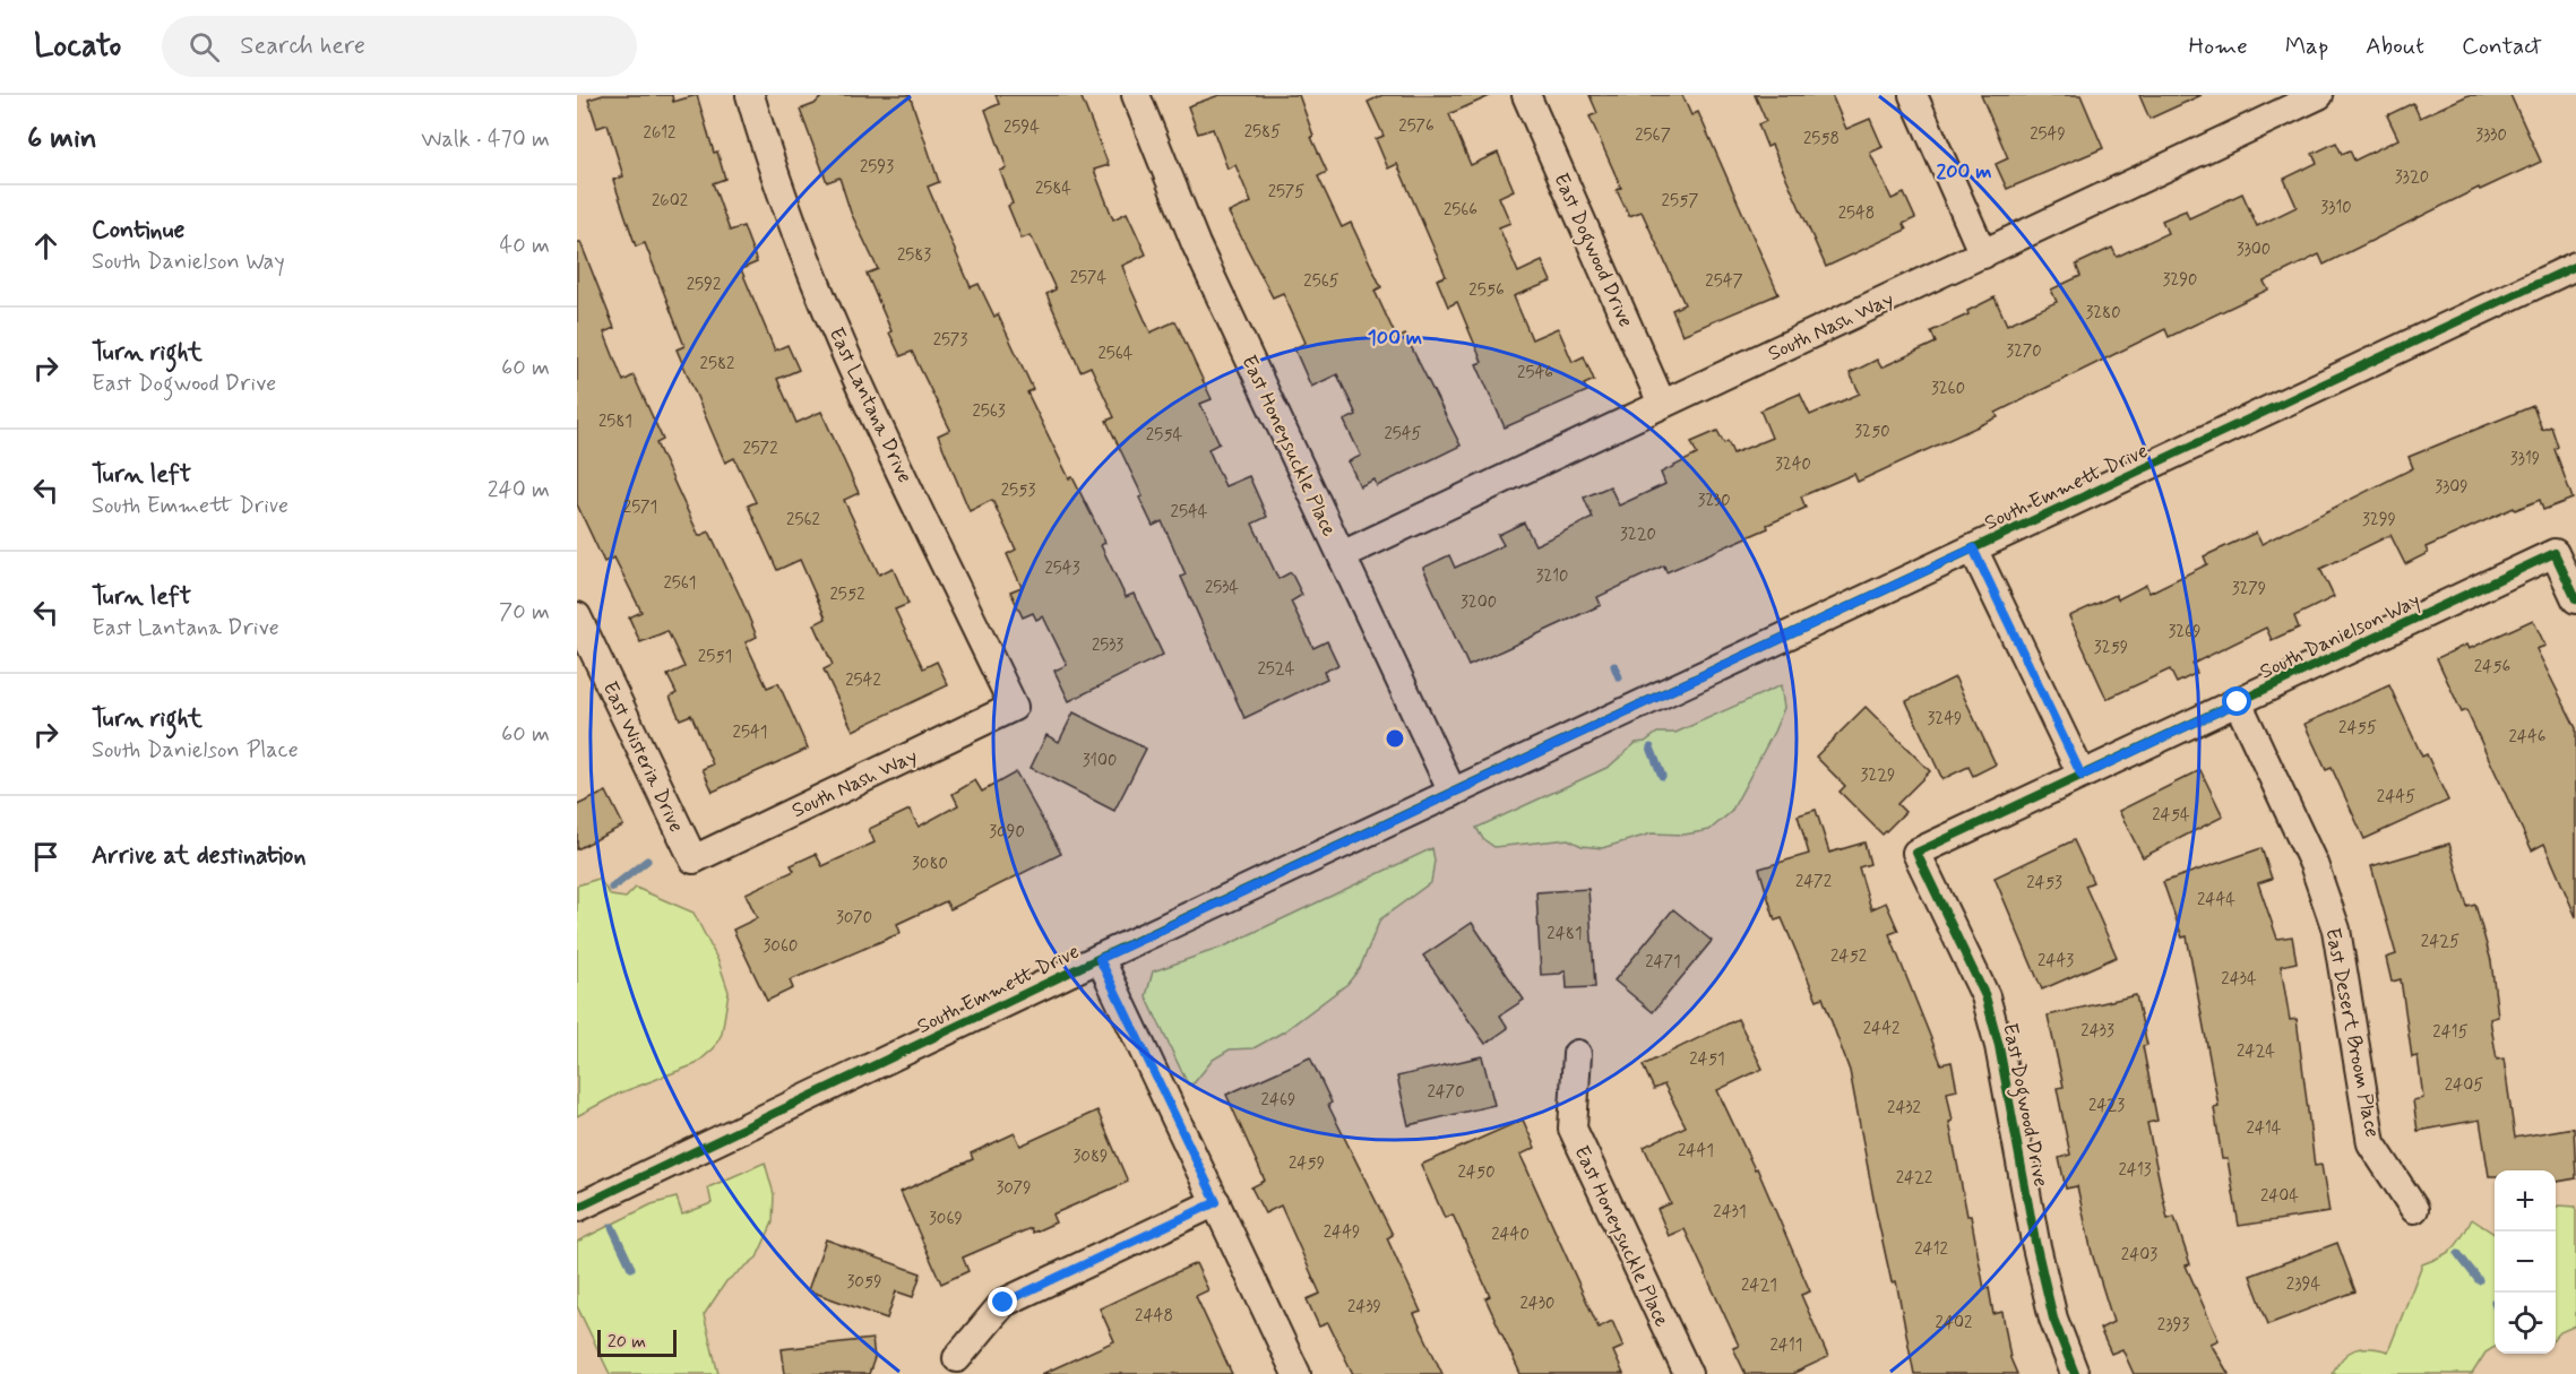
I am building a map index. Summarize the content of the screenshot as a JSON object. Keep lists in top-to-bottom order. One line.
{"streets":{"street":["East Dogwood Drive","South Nash Way","East Lantana Drive","East Honeysuckle Place","South Emmett Drive","South Danielson Way","East Wisteria Drive","East Desert Broom Place"]},"crossings":[["East Dogwood Drive","South Nash Way"],["East Dogwood Drive","South Danielson Way"],["South Nash Way","East Lantana Drive"],["South Nash Way","East Honeysuckle Place"],["South Nash Way","East Wisteria Drive"],["East Honeysuckle Place","South Emmett Drive"],["South Danielson Way","East Desert Broom Place"]],"house_numbers":["2576","2594","2585","2612","2549","2567","3330","2558","2593","3320","2584","2575","2602","2557","3310","2566","2548","3300","2583","2574","3290","2565","2547","2592","2556","3280","2573","3270","2564","2582","2546","3260","2563","2581","3250","2545","2554","2572","3319","3240","3309","2553","3230","2571","2544","2562","3299","3220","2543","3210","2561","2534","3279","2552","3200","3269","2533","3259","2551","2456","2524","2542","3249","2455","2541","2446","3100","3229","2445","2454","3090","3080","2472","2453","2444","3070","2481","2425","3060","2452","2443","2471","2434","2442","2433","2415","2424","2451","2405","2470","2469","2423","2432","2414","2441","3089","2459","2413","2450","2422","3079","2404","2431","3069","2449","2440","2412","2403","3059","2394","2421","2430","2439","2448","2402","2393","2411"],"scale_bar":"20 m","page":{"header":"Locato","search":"Search here","nav":["Home","Map","About","Contact"],"heading":["6 min","Walk · 470 m"],"list":[["Continue","South Danielson Way","40 m"],["Turn right","East Dogwood Drive","60 m"],["Turn left","South Emmett Drive","240 m"],["Turn left","East Lantana Drive","70 m"],["Turn right","South Danielson Place","60 m"],"Arrive at destination"],"map_buttons":["+","−"],"scale":"20 m"},"rings":["200 m","100 m"]}
